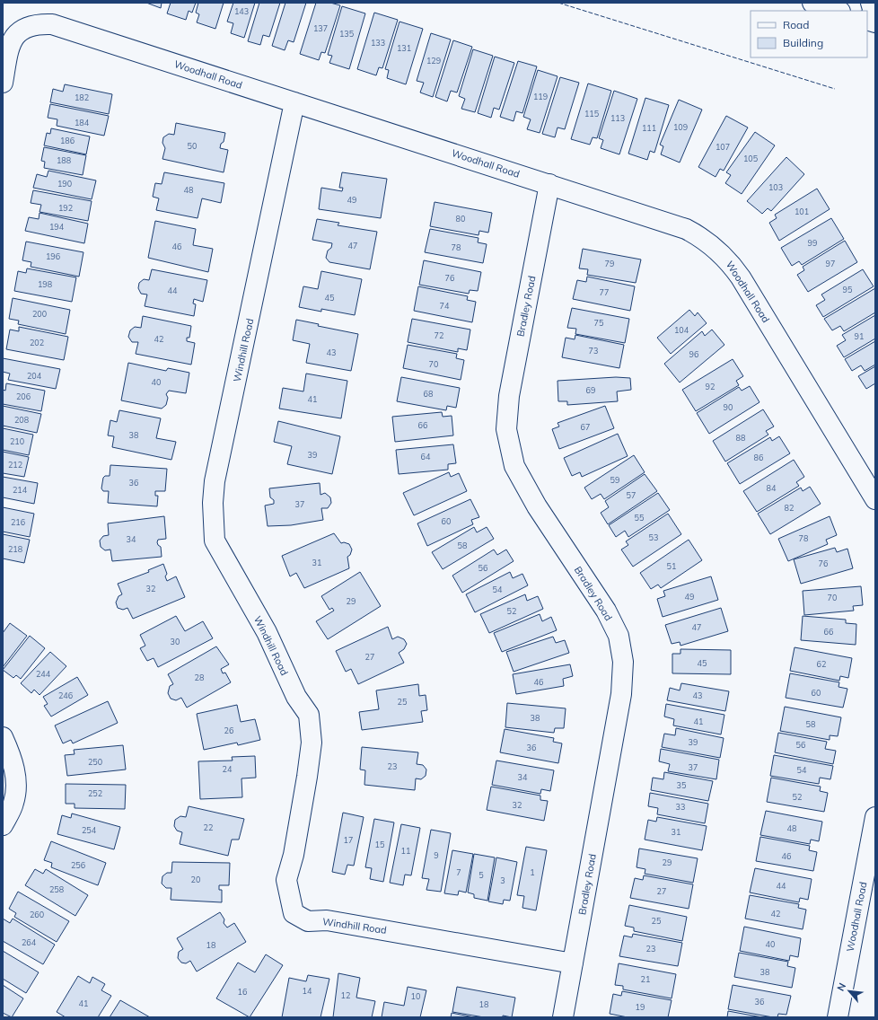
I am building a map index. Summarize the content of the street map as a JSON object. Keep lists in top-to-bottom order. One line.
{"streets":{"street":["Woodhall Road","Bradley Road","Windhill Road"]},"crossings":[["Woodhall Road","Bradley Road"],["Woodhall Road","Windhill Road"],["Bradley Road","Windhill Road"]],"house_numbers":["143","137","135","133","131","129","119","182","115","113","184","109","111","186","50","107","105","188","190","103","48","49","192","101","80","194","99","47","46","78","196","79","97","76","198","95","44","77","45","74","200","75","104","72","91","42","202","73","43","96","70","204","40","92","69","68","206","41","90","208","66","67","38","88","210","39","64","86","212","59","36","84","214","57","37","82","55","60","216","53","78","34","58","218","31","76","51","56","32","54","49","70","29","52","47","66","30","27","45","62","244","28","46","60","246","43","25","38","41","58","26","39","56","36","250","23","37","24","54","34","35","252","52","32","33","22","48","254","31","17","15","11","9","46","29","256","7","1","5","20","3","44","258","27","42","260","25","264","40","18","23","38","21","14","16","12","10","36","41","18","19"],"legend":["Road","Building"],"north":"top left"}
